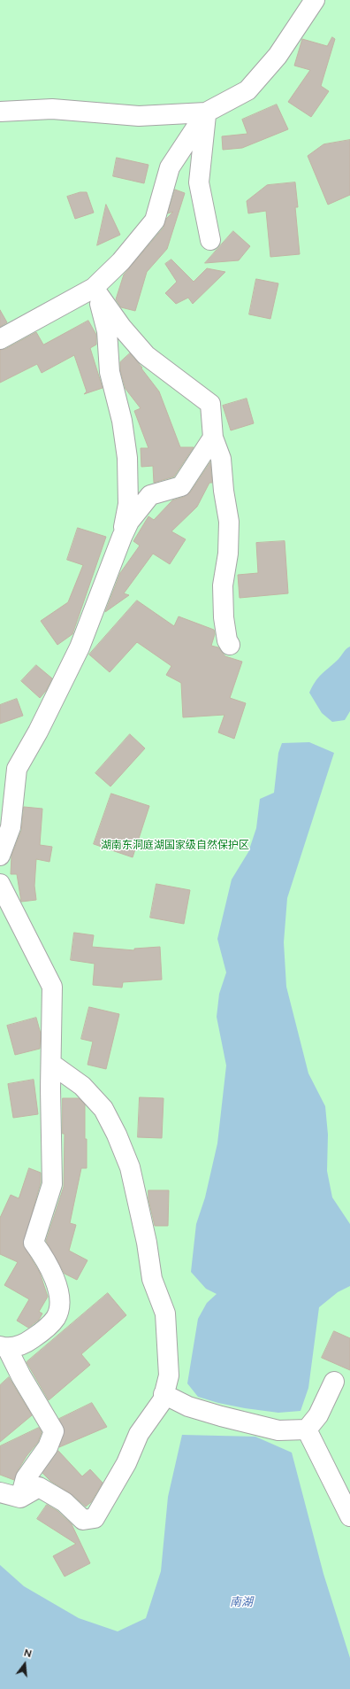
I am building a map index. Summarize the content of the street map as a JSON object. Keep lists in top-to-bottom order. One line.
{"water":["南湖"],"parks":["湖南东洞庭湖国家级自然保护区"],"north":"top"}
